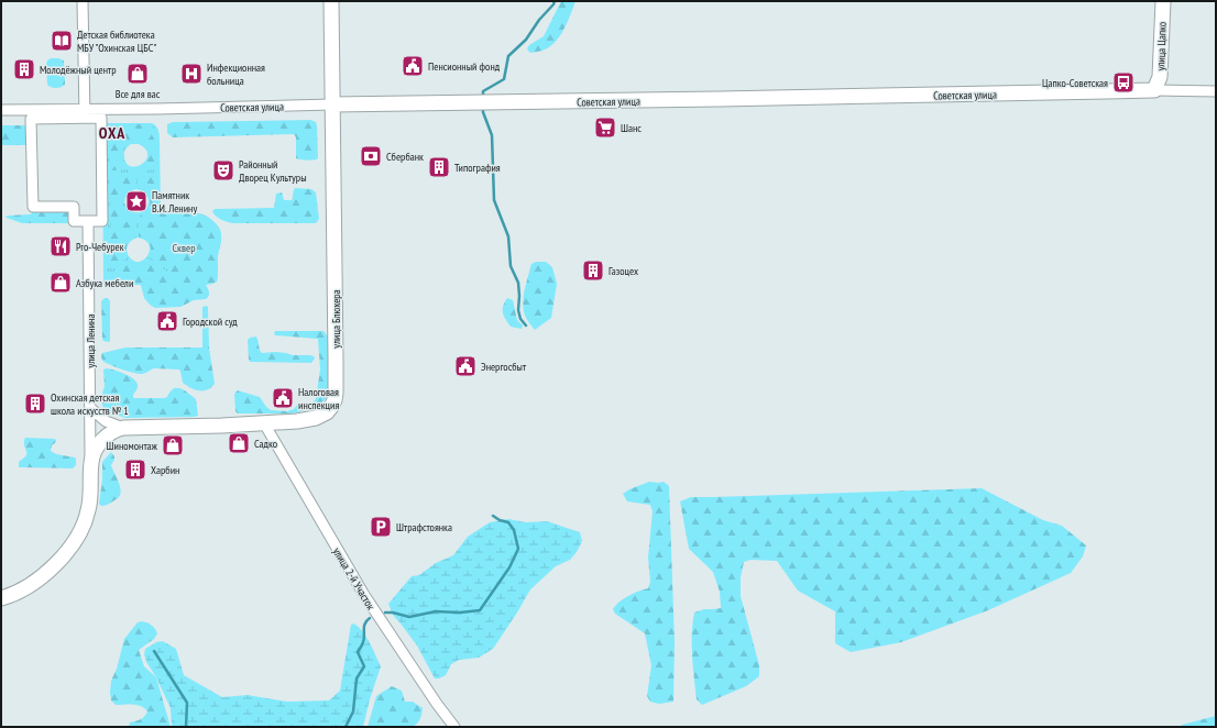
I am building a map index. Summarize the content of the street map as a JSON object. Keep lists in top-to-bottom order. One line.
{"streets":{"street":["улица Цапко","Советская улица","улица Блюхера","улица Ленина","улица 2-й Участок"]},"crossings":[["улица Цапко","Советская улица"],["Советская улица","улица Блюхера"],["улица Блюхера","улица Ленина"],["улица Блюхера","улица 2-й Участок"]],"districts":["ОХА"],"parks":["Сквер"],"places":{"library":["Детская библиотека МБУ \"Охинская ЦБС\""],"public building":["Пенсионный фонд","Городской суд","Энергосбыт","Налоговая инспекция"],"building":["Молодёжный центр","Типография","Газоцех","Охинская детская школа искусств № 1","Харбин"],"shop":["Все для вас","Азбука мебели","Садко","Шиномонтаж"],"hospital":["Инфекционная больница"],"bus stop":["Цапко-Советская"],"supermarket":["Шанс"],"bank":["Сбербанк"],"theatre":["Районный Дворец Культуры"],"place":["Памятник В.И. Ленину"],"restaurant":["Pro-Чебурек"],"parking":["Штрафстоянка"]}}
